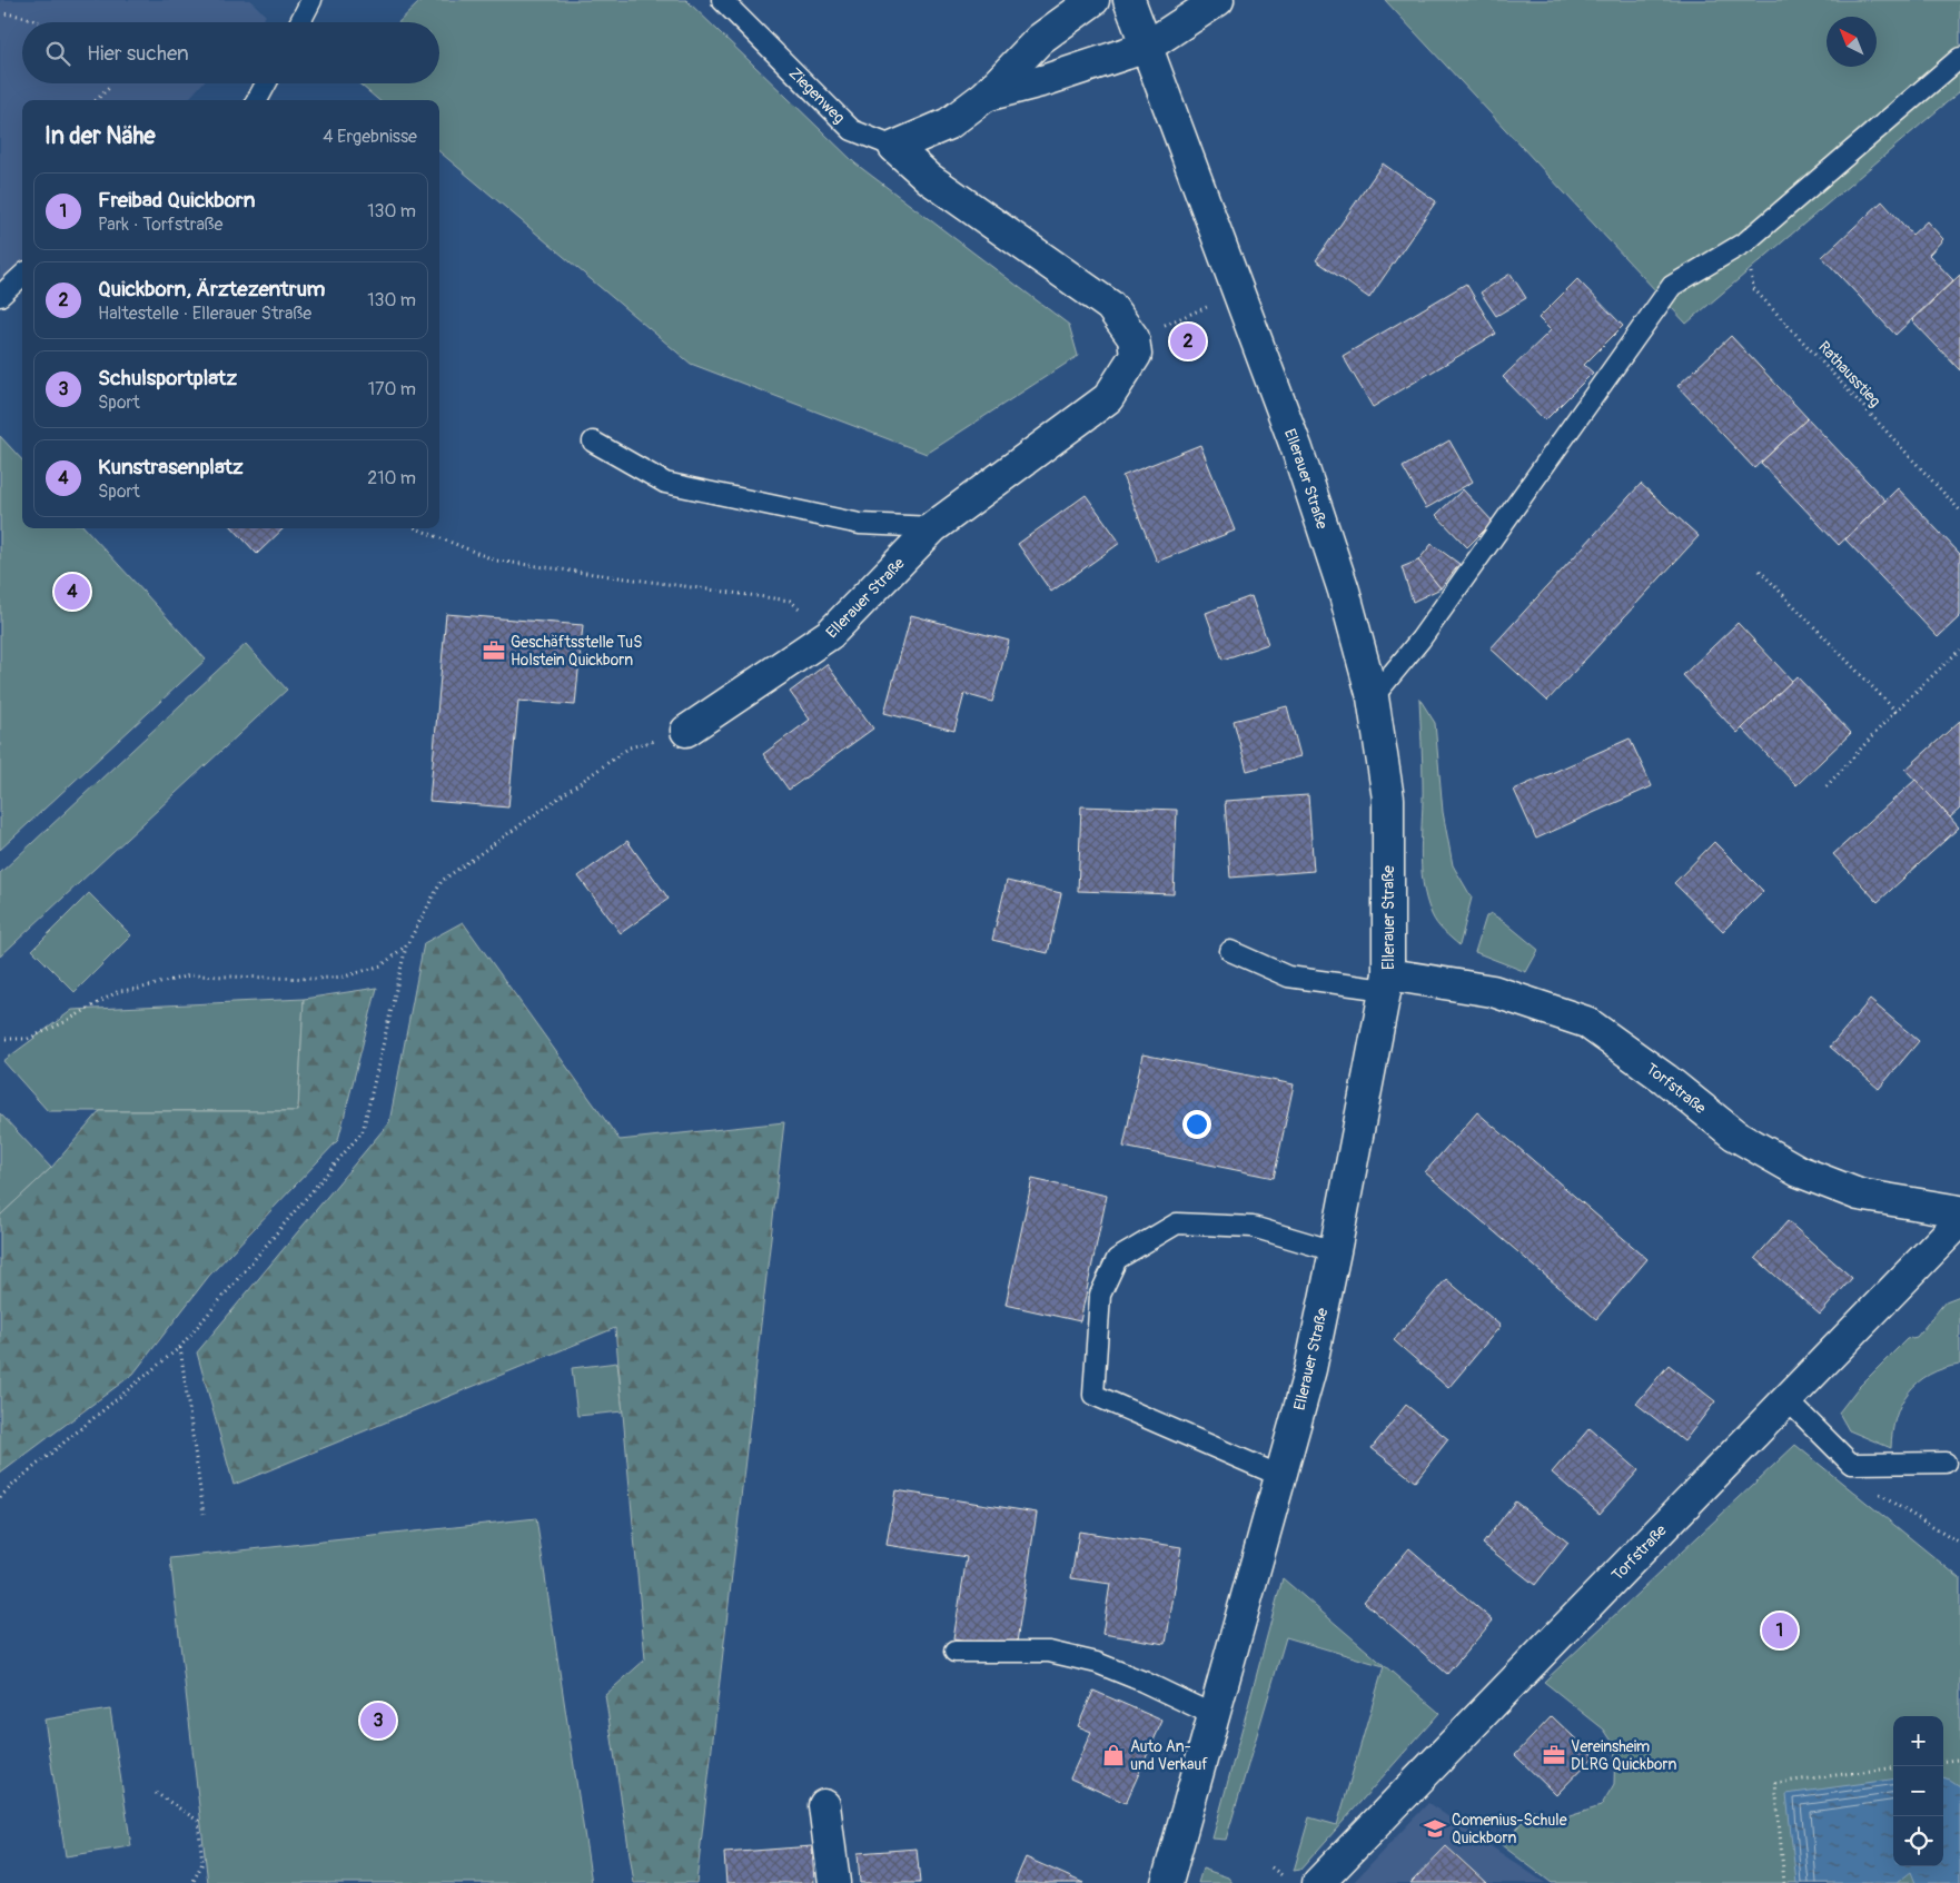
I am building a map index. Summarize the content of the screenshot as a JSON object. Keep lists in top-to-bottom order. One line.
{"streets":{"street":["Ellerauer Straße","Torfstraße"],"lane":["Ziegenweg"],"path":["Rathausstieg"]},"crossings":[["Ellerauer Straße","Torfstraße"]],"places":{"office":["Geschäftsstelle TuS Holstein Quickborn","Vereinsheim DLRG Quickborn"],"shop":["Auto An- und Verkauf"],"school or university":["Comenius-Schule Quickborn"]},"north":"top left","page":{"search":"Hier suchen","heading":["In der Nähe","4 Ergebnisse"],"list":[{"mark":"1","name":"Freibad Quickborn","note":"Park · Torfstraße","value":"130 m"},{"mark":"2","name":"Quickborn, Ärztezentrum","note":"Haltestelle · Ellerauer Straße","value":"130 m"},{"mark":"3","name":"Schulsportplatz","note":"Sport","value":"170 m"},{"mark":"4","name":"Kunstrasenplatz","note":"Sport","value":"210 m"}],"pins":["2","4","1","3"],"map_buttons":["+","−"]}}
